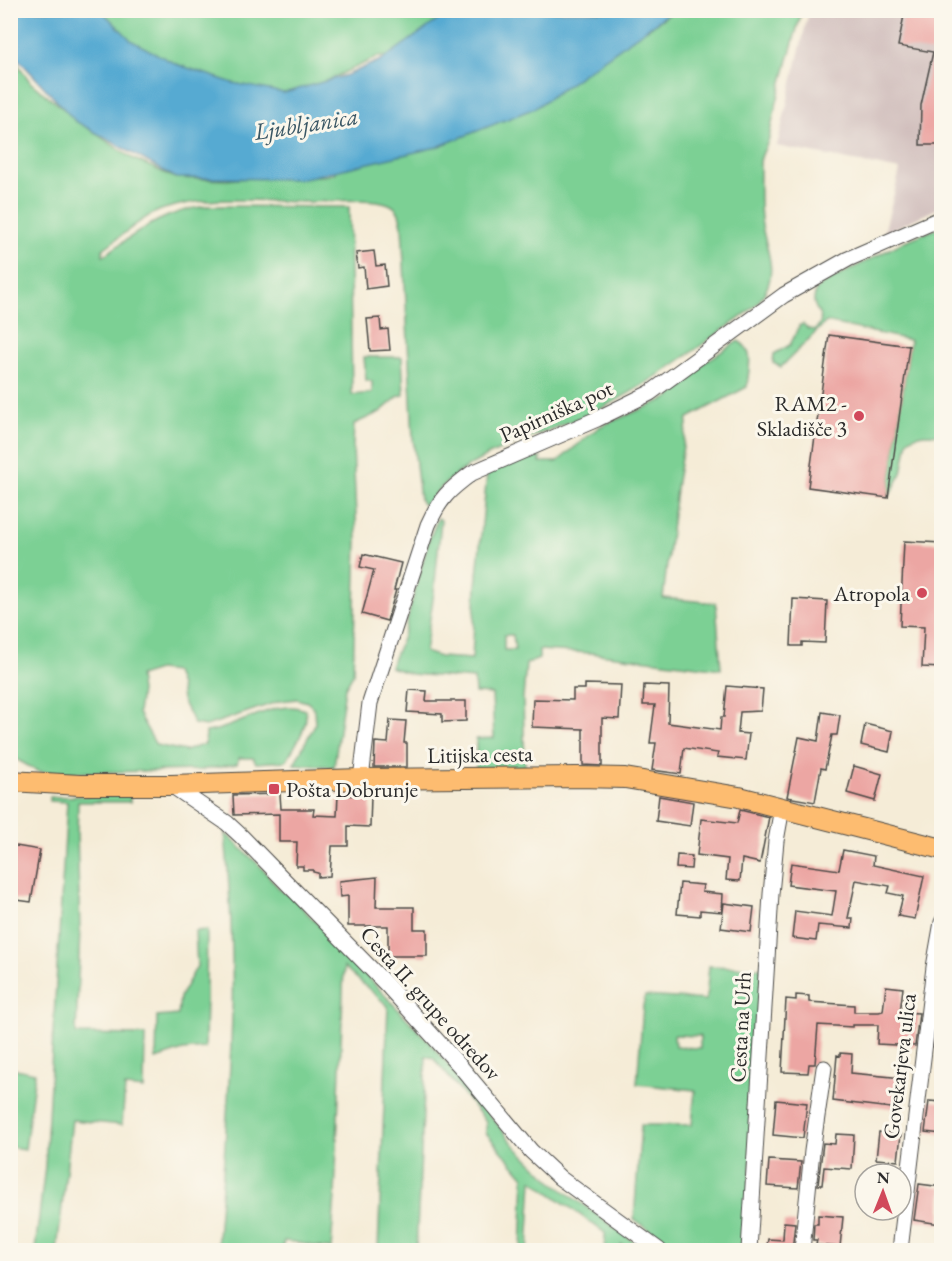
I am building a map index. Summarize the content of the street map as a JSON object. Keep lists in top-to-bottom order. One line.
{"streets":{"main road":["Litijska cesta"],"street":["Papirniška pot","Cesta II. grupe odredov","Cesta na Urh","Govekarjeva ulica"]},"crossings":[["Papirniška pot","Litijska cesta"],["Litijska cesta","Cesta II. grupe odredov"],["Litijska cesta","Cesta na Urh"]],"water":["Ljubljanica"],"places":{"other":["RAM2 - Skladišče 3","Atropola"],"transit":["Pošta Dobrunje"]},"north":"top"}
